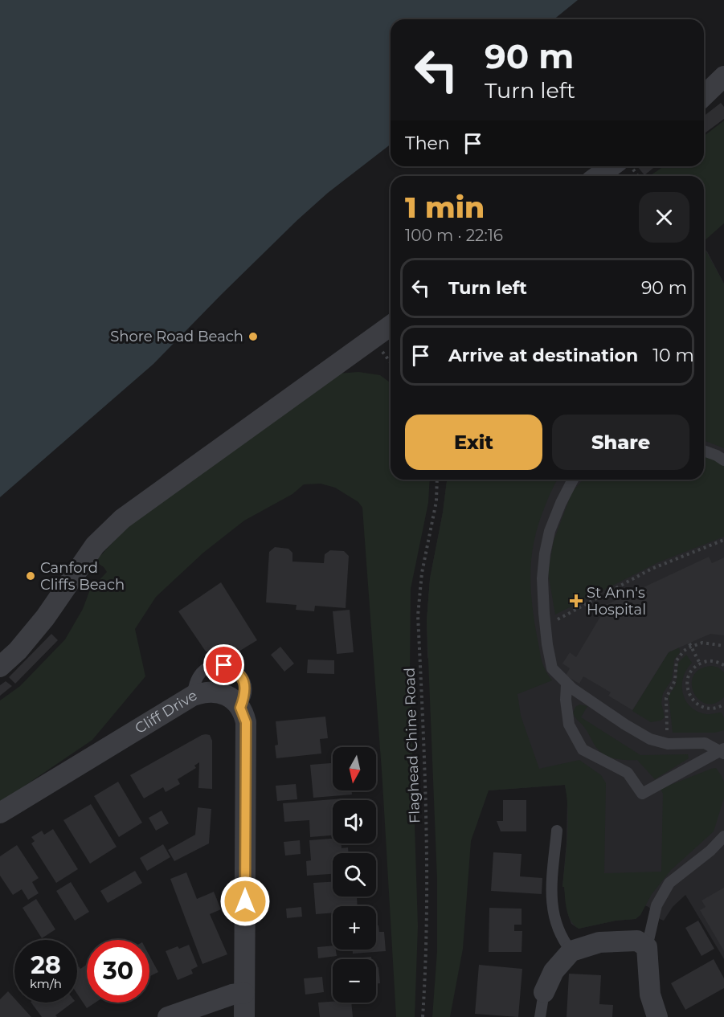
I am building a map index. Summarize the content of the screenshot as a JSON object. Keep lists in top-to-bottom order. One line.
{"streets":{"street":["Cliff Drive"],"path":["Flaghead Chine Road"]},"places":{"other":["Shore Road Beach","Canford Cliffs Beach"],"health":["St Ann's Hospital"]},"north":"bottom","page":{"turn":["90 m","Turn left"],"then":"Then","heading":["1 min","100 m · 22:16"],"list":[{"name":"Turn left","value":"90 m"},{"name":"Arrive at destination","value":"10 m"}],"buttons":["Exit","Share"],"map_buttons":["+","−"],"speed":"28 km/h","limit":"30"}}
